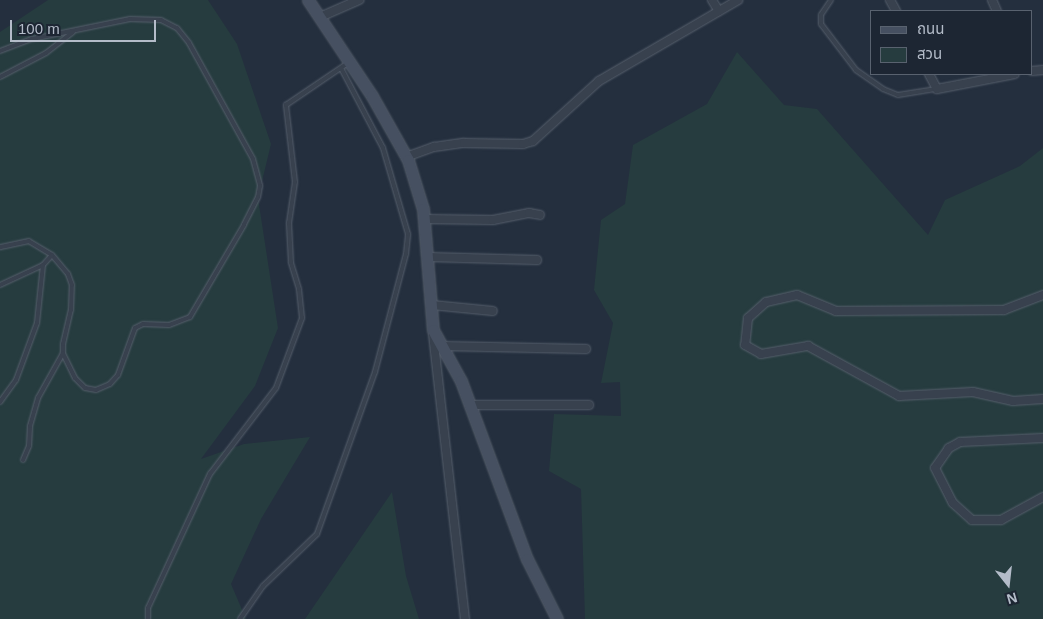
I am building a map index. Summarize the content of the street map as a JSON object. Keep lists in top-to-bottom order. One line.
{"legend":["ถนน","สวน"],"scale_bar":"100 m","north":"bottom"}
